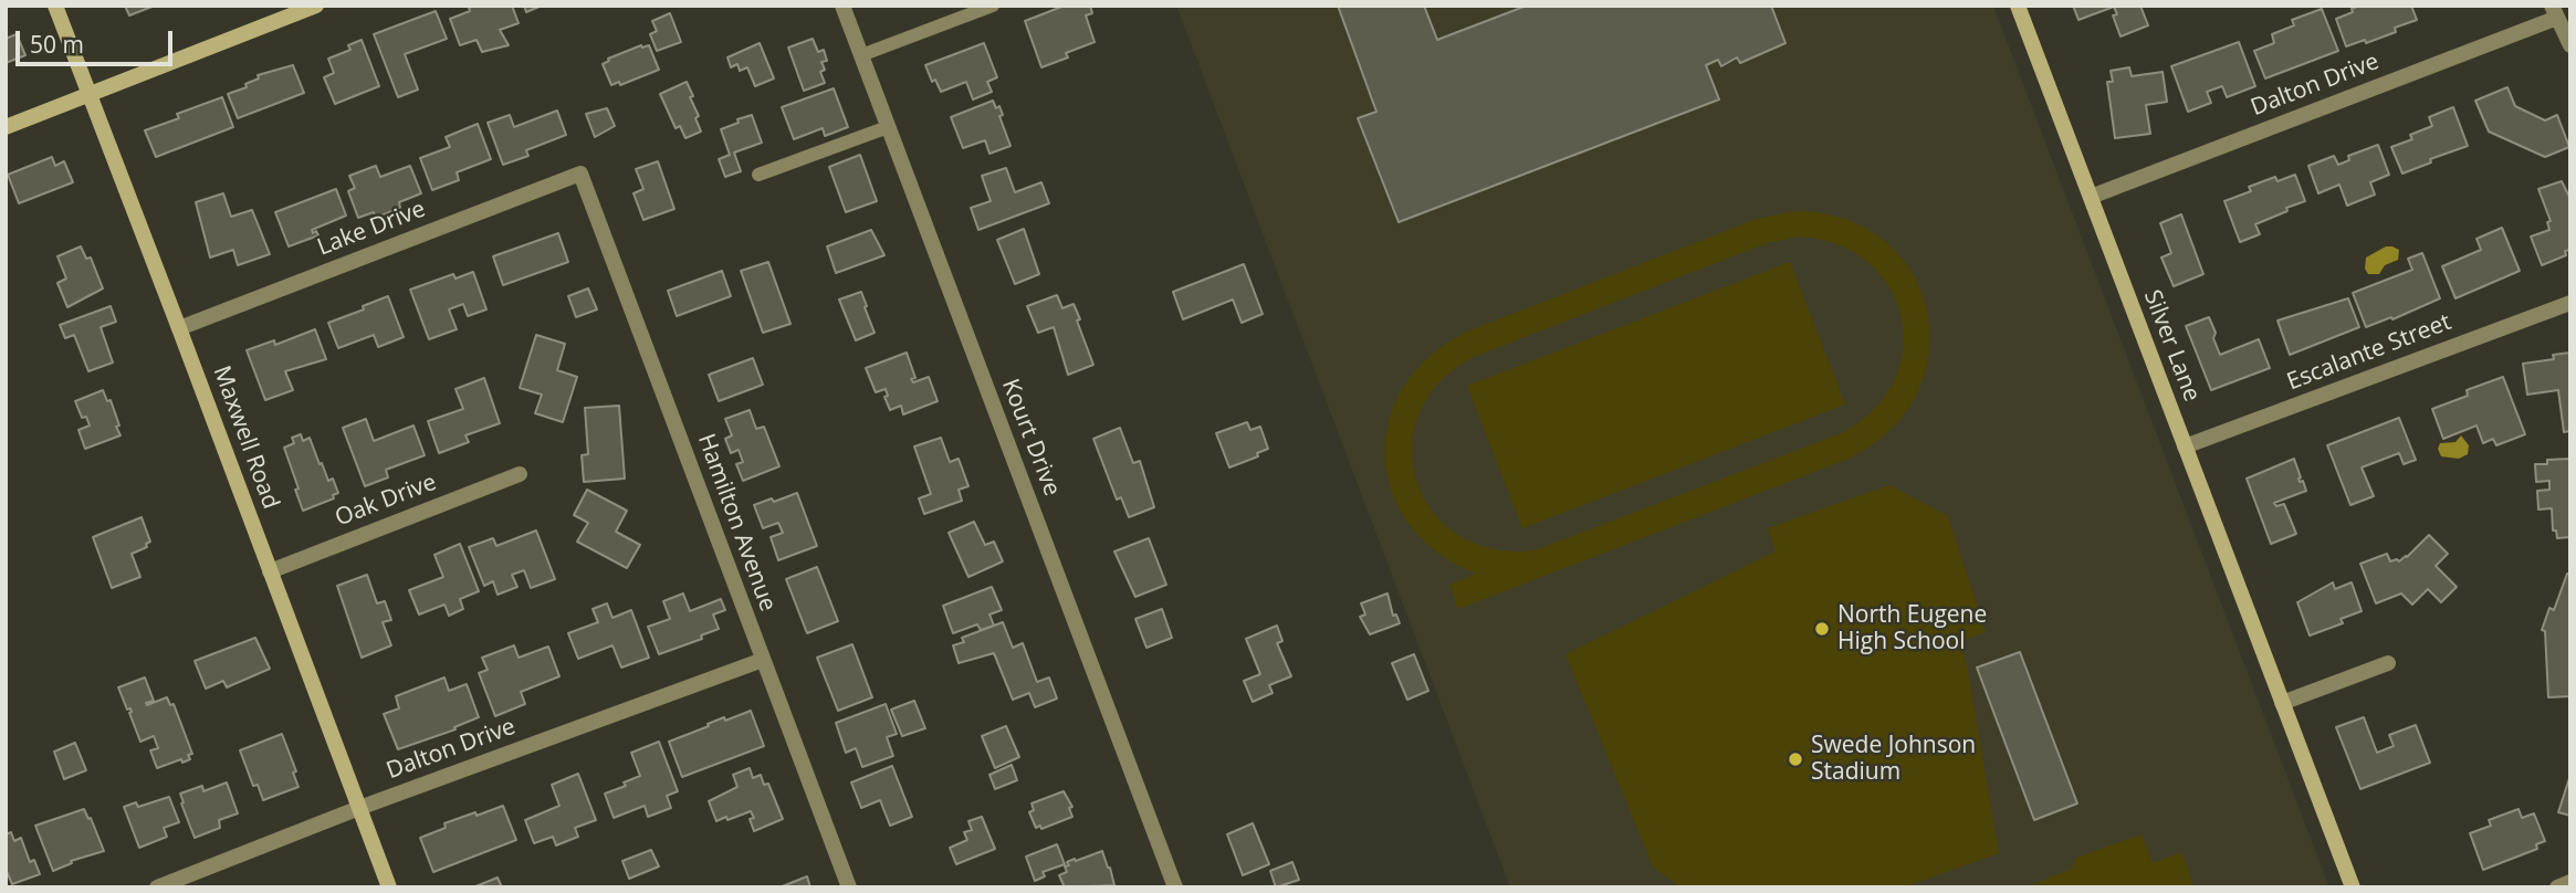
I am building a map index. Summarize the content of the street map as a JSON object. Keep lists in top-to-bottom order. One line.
{"streets":{"street":["Dalton Drive","Lake Drive","Silver Lane","Escalante Street","Maxwell Road","Kourt Drive","Oak Drive","Hamilton Avenue"]},"crossings":[["Dalton Drive","Silver Lane"],["Dalton Drive","Maxwell Road"],["Dalton Drive","Hamilton Avenue"],["Lake Drive","Maxwell Road"],["Lake Drive","Hamilton Avenue"],["Silver Lane","Escalante Street"],["Maxwell Road","Oak Drive"]],"places":["North Eugene High School","Swede Johnson Stadium"],"scale_bar":"50 m"}
